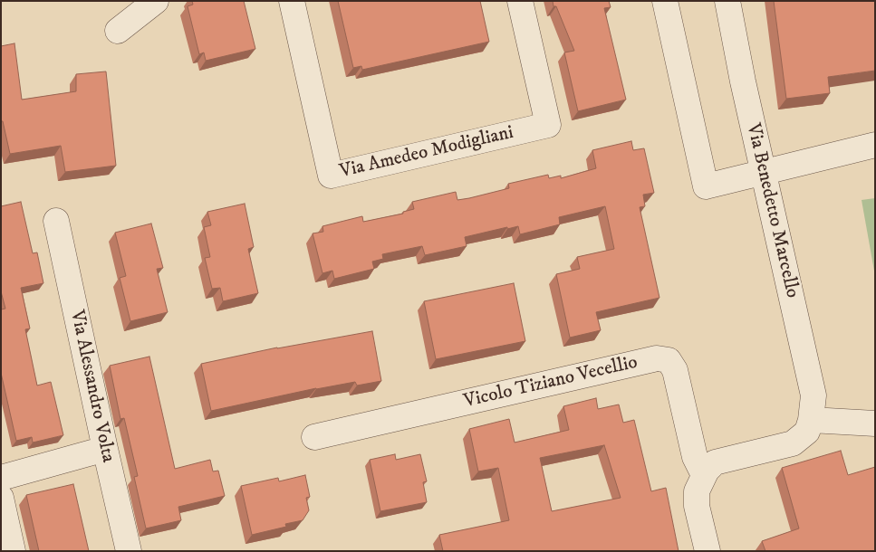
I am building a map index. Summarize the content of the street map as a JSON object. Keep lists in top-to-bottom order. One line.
{"streets":{"street":["Via Amedeo Modigliani","Via Benedetto Marcello","Vicolo Tiziano Vecellio","Via Alessandro Volta"]}}
